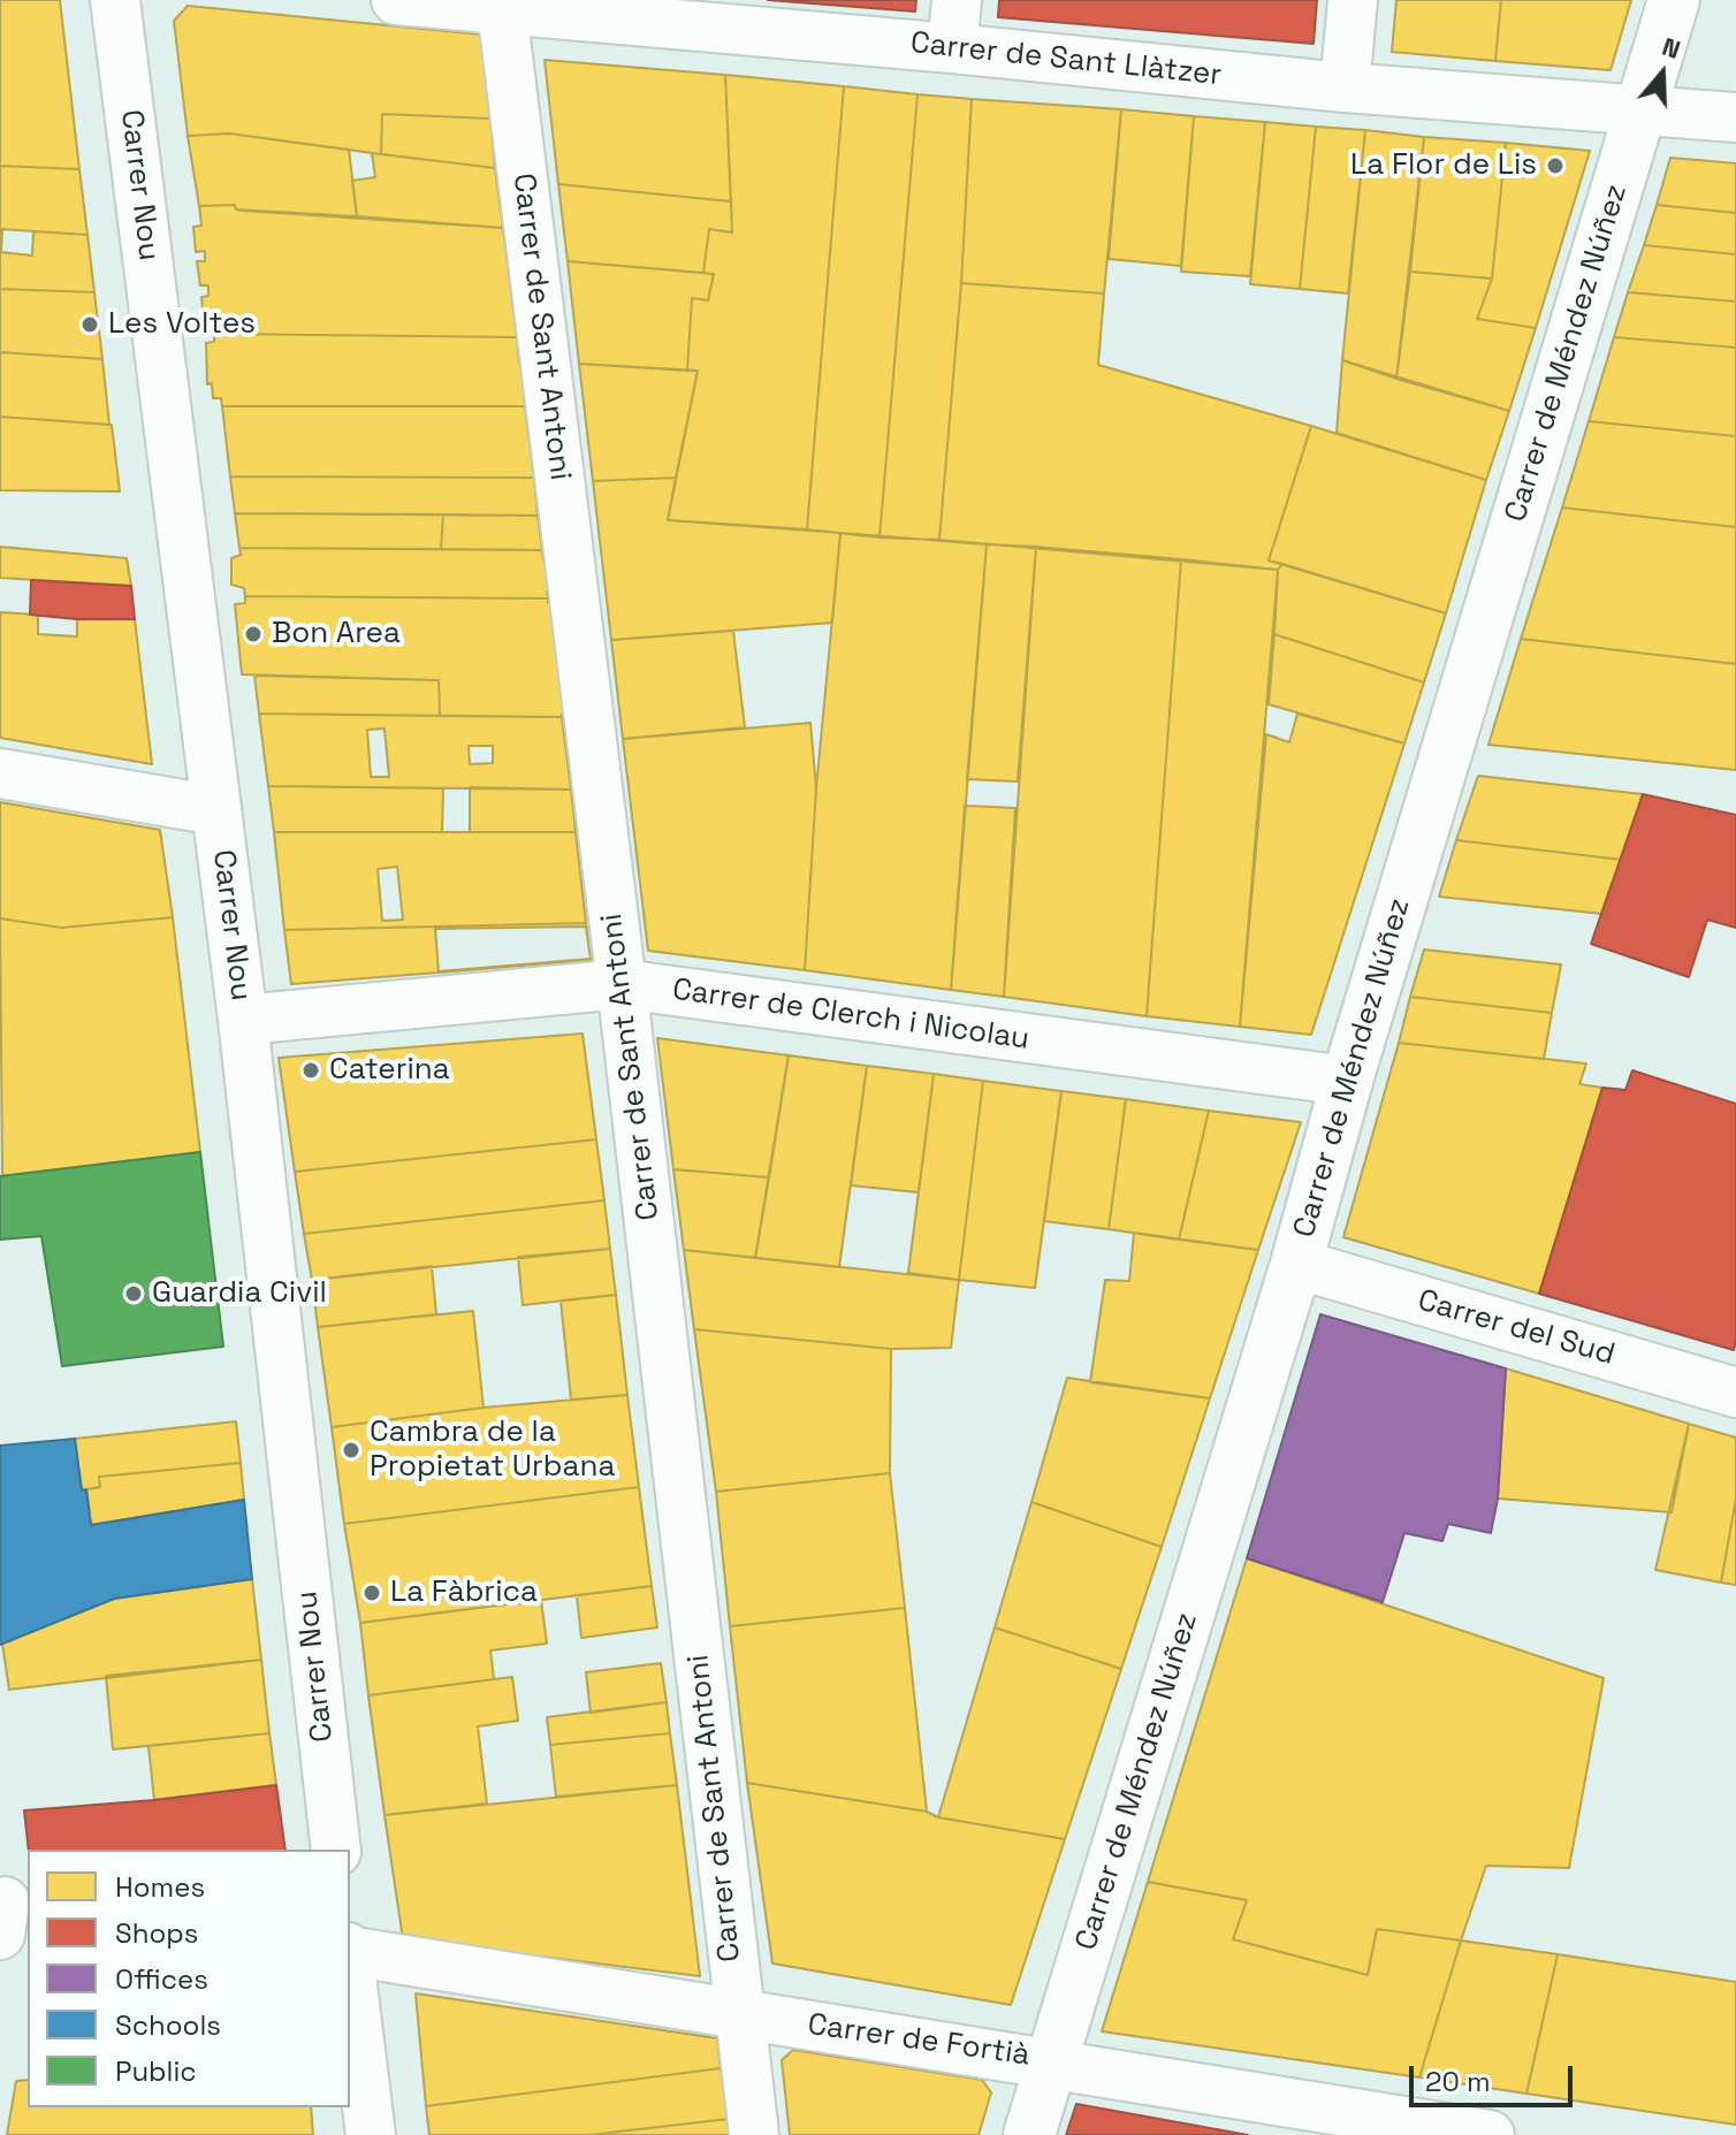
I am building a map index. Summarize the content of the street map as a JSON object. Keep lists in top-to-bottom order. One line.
{"streets":{"street":["Carrer de Sant Llàtzer","Carrer Nou","Carrer de Sant Antoni","Carrer de Méndez Núñez","Carrer de Clerch i Nicolau","Carrer del Sud","Carrer de Fortià"]},"crossings":[["Carrer de Sant Llàtzer","Carrer de Sant Antoni"],["Carrer de Sant Llàtzer","Carrer de Méndez Núñez"],["Carrer Nou","Carrer de Clerch i Nicolau"],["Carrer de Sant Antoni","Carrer de Clerch i Nicolau"],["Carrer de Sant Antoni","Carrer de Fortià"],["Carrer de Méndez Núñez","Carrer de Clerch i Nicolau"],["Carrer de Méndez Núñez","Carrer del Sud"],["Carrer de Méndez Núñez","Carrer de Fortià"]],"places":["La Flor de Lis","Les Voltes","Bon Area","Caterina","Guardia Civil","Cambra de la Propietat Urbana","La Fàbrica"],"legend":["Homes","Shops","Offices","Schools","Public"],"scale_bar":"20 m","north":"top"}
